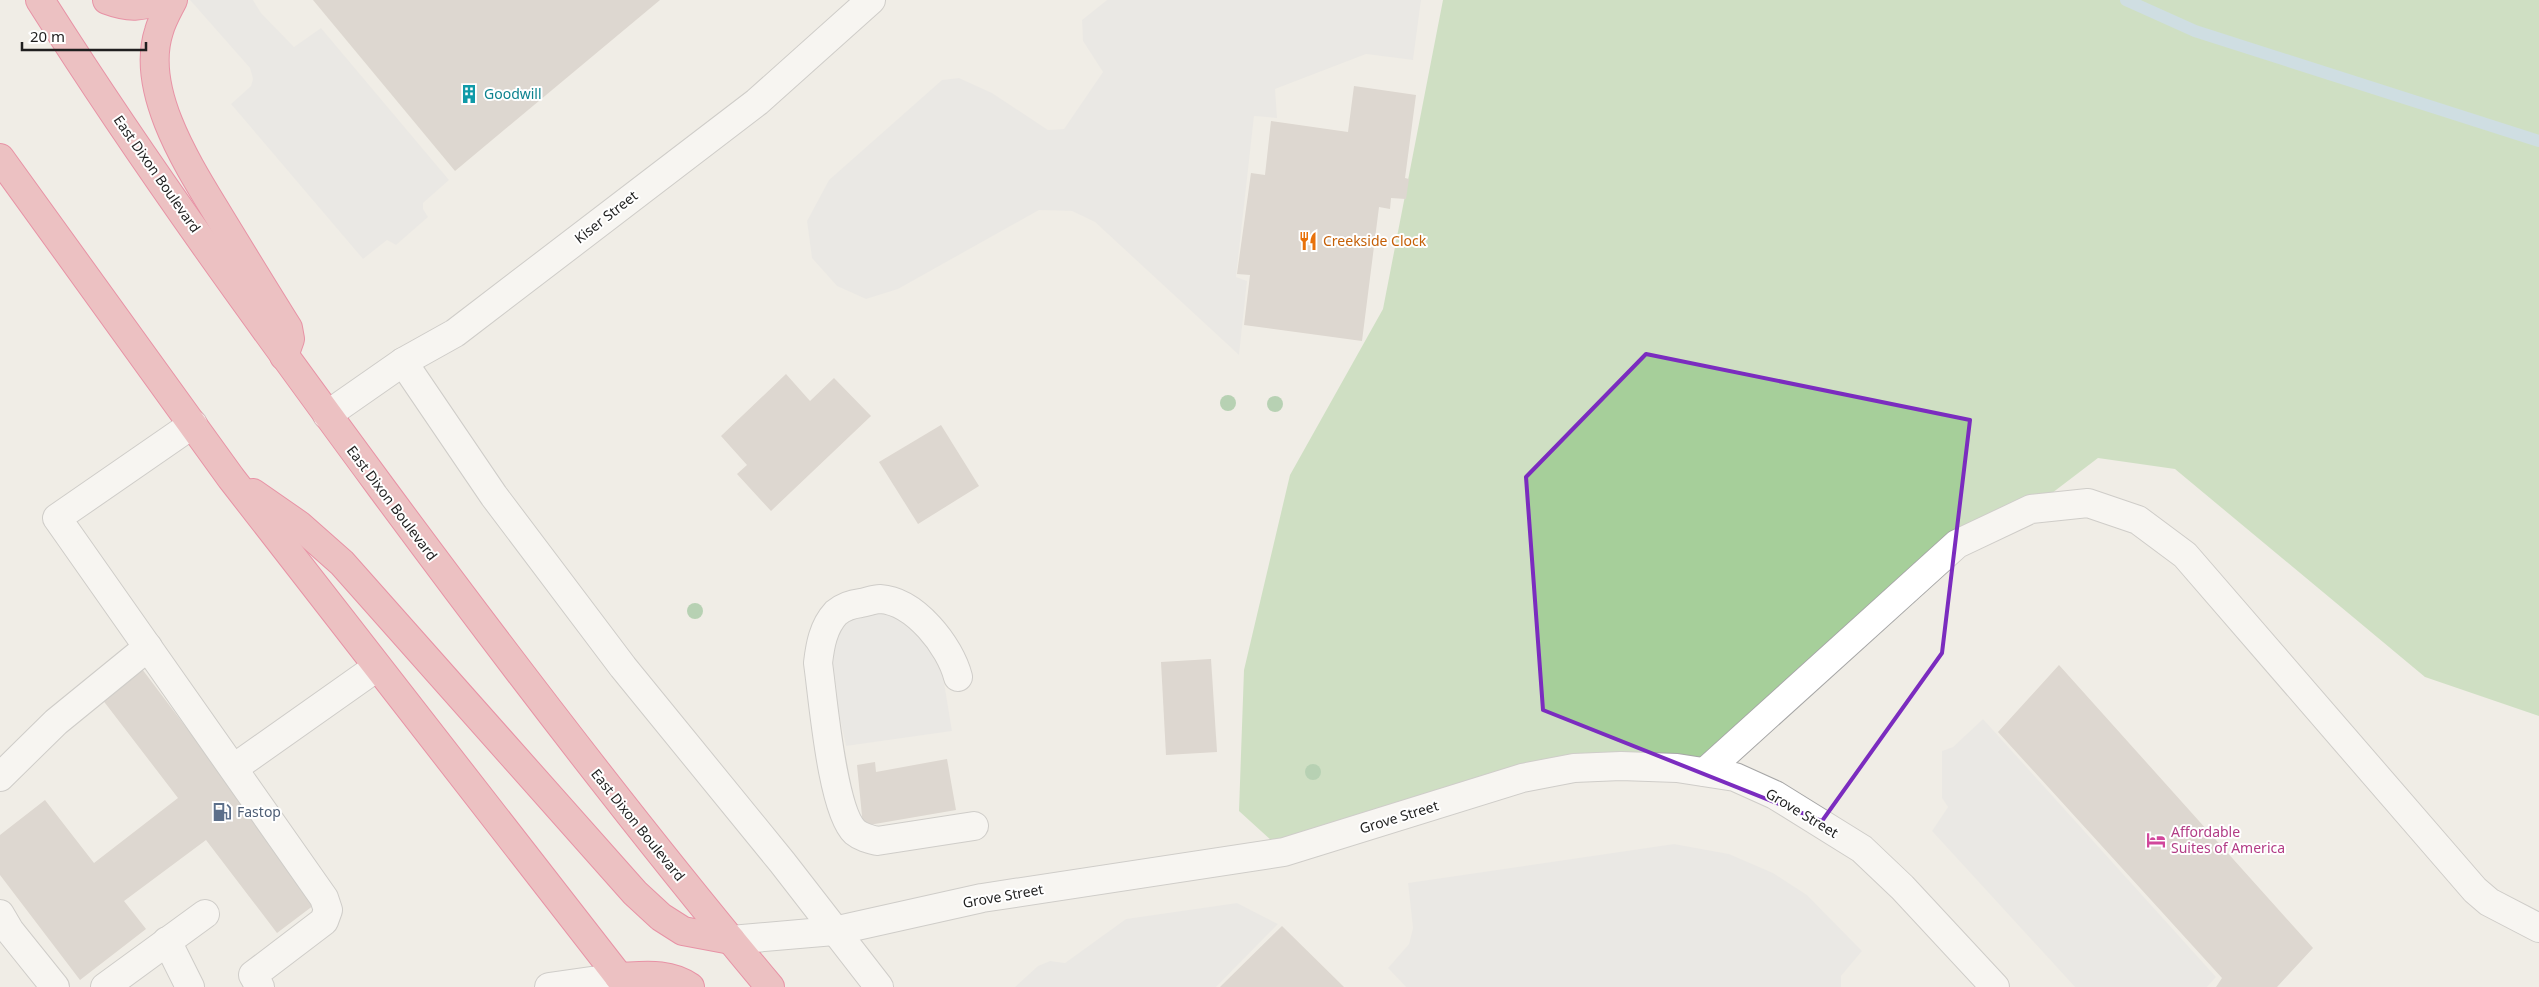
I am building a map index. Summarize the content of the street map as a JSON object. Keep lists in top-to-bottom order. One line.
{"streets":{"highway":["East Dixon Boulevard"],"street":["Kiser Street","Grove Street"]},"crossings":[["East Dixon Boulevard","Kiser Street"],["East Dixon Boulevard","Grove Street"]],"places":{"building":["Goodwill"],"restaurant":["Creekside Clock"],"fuel station":["Fastop"],"hotel":["Affordable Suites of America"]},"scale_bar":"20 m"}
